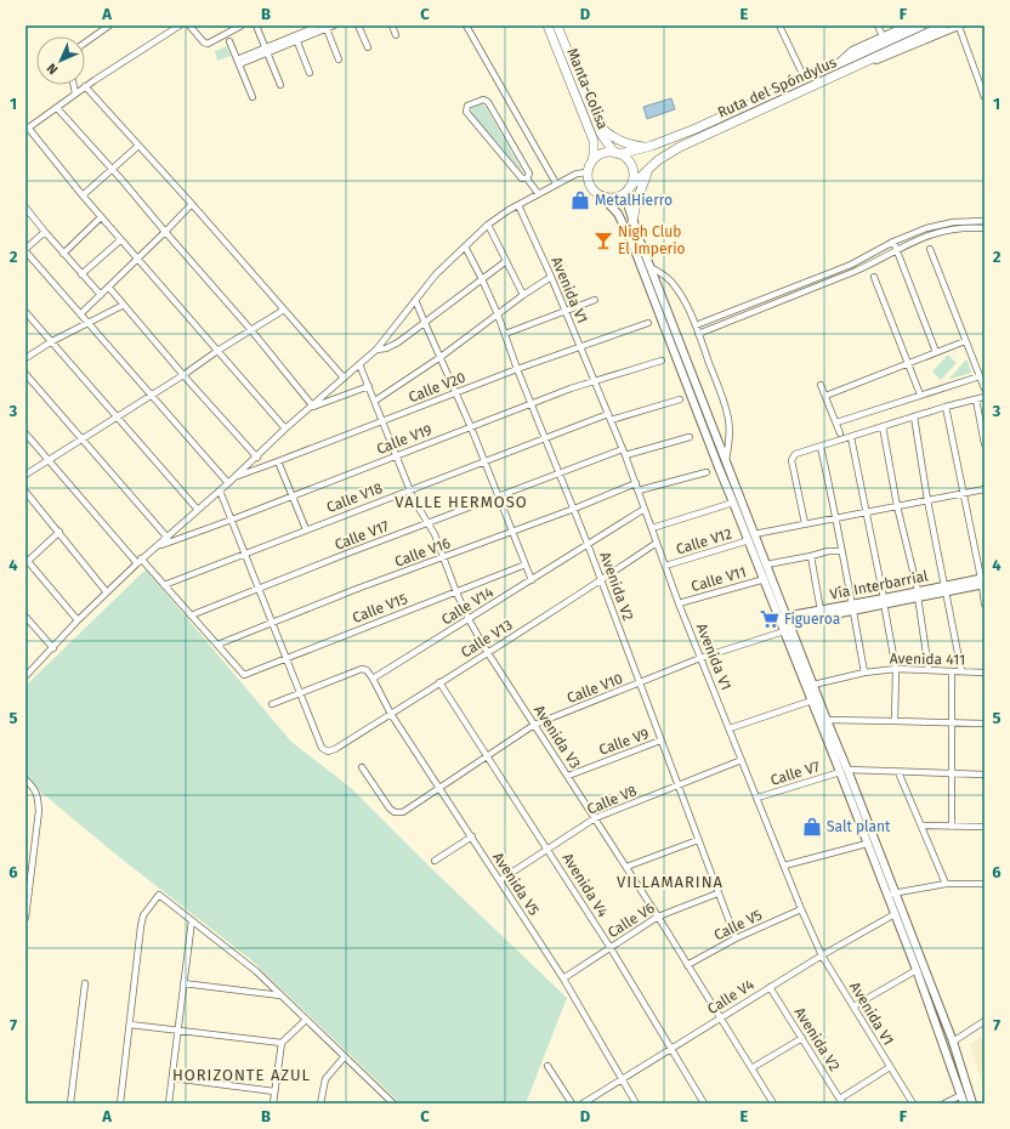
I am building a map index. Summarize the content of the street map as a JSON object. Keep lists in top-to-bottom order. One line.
{"streets":{"highway":["Ruta del Spóndylus","Manta-Colisa"],"main road":["Vía Interbarrial"],"street":["Avenida V1","Calle V20","Calle V19","Calle V18","Calle V17","Calle V12","Calle V16","Calle V11","Avenida V2","Calle V14","Calle V15","Calle V13","Avenida 411","Calle V10","Avenida V3","Calle V9","Calle V7","Calle V8","Avenida V5","Avenida V4","Calle V6","Calle V5","Calle V4"]},"crossings":[["Ruta del Spóndylus","Manta-Colisa"],["Avenida V1","Calle V20"],["Avenida V1","Calle V19"],["Avenida V1","Calle V18"],["Avenida V1","Calle V17"],["Avenida V1","Calle V12"],["Avenida V1","Calle V16"],["Avenida V1","Calle V11"],["Avenida V1","Calle V14"],["Avenida V1","Calle V13"],["Avenida V1","Calle V10"],["Avenida V1","Calle V7"],["Avenida V1","Calle V8"],["Avenida V1","Calle V5"],["Avenida V1","Calle V4"],["Calle V20","Avenida V2"],["Calle V20","Avenida V3"],["Calle V19","Avenida V2"],["Calle V19","Avenida V3"],["Calle V18","Avenida V2"],["Calle V18","Avenida V3"],["Calle V17","Avenida V2"],["Calle V17","Avenida V3"],["Calle V16","Avenida V2"],["Calle V16","Calle V15"],["Calle V16","Avenida V3"],["Vía Interbarrial","Calle V10"],["Avenida V2","Calle V14"],["Avenida V2","Calle V13"],["Avenida V2","Calle V10"],["Avenida V2","Calle V9"],["Avenida V2","Calle V8"],["Avenida V2","Calle V6"],["Avenida V2","Calle V5"],["Avenida V2","Calle V4"],["Calle V14","Avenida V3"],["Calle V14","Avenida V5"],["Calle V15","Avenida V3"],["Calle V13","Avenida V3"],["Calle V13","Avenida V5"],["Calle V13","Avenida V4"],["Calle V10","Avenida V3"],["Calle V10","Avenida V5"],["Calle V10","Avenida V4"],["Avenida V3","Calle V9"],["Avenida V3","Calle V8"],["Avenida V3","Calle V6"],["Avenida V3","Calle V5"],["Avenida V3","Calle V4"],["Calle V8","Avenida V5"],["Calle V8","Avenida V4"],["Avenida V5","Calle V6"],["Avenida V5","Calle V4"],["Avenida V4","Calle V6"],["Avenida V4","Calle V4"]],"districts":["VALLE HERMOSO","VILLAMARINA","HORIZONTE AZUL"],"places":{"shop":["MetalHierro","Salt plant"],"bar":["Nigh Club El Imperio"],"supermarket":["Figueroa"]},"north":"bottom left","grid":{"columns":["A","B","C","D","E","F"],"rows":["1","2","3","4","5","6","7"]}}
